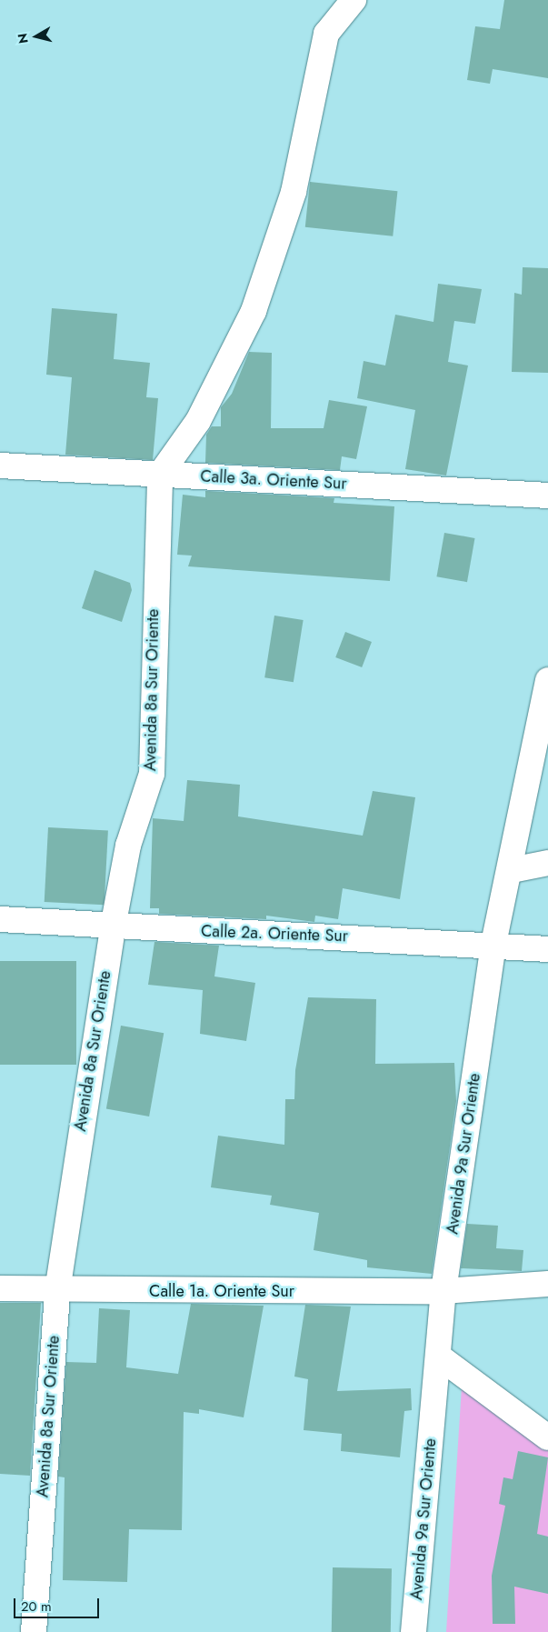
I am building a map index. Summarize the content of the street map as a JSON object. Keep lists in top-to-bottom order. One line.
{"streets":{"street":["Calle 3a. Oriente Sur","Avenida 8a Sur Oriente","Calle 2a. Oriente Sur","Avenida 9a Sur Oriente","Calle 1a. Oriente Sur"]},"crossings":[["Calle 3a. Oriente Sur","Avenida 8a Sur Oriente"],["Avenida 8a Sur Oriente","Calle 2a. Oriente Sur"],["Avenida 8a Sur Oriente","Calle 1a. Oriente Sur"],["Calle 2a. Oriente Sur","Avenida 9a Sur Oriente"],["Avenida 9a Sur Oriente","Calle 1a. Oriente Sur"]],"scale_bar":"20 m","north":"left"}
